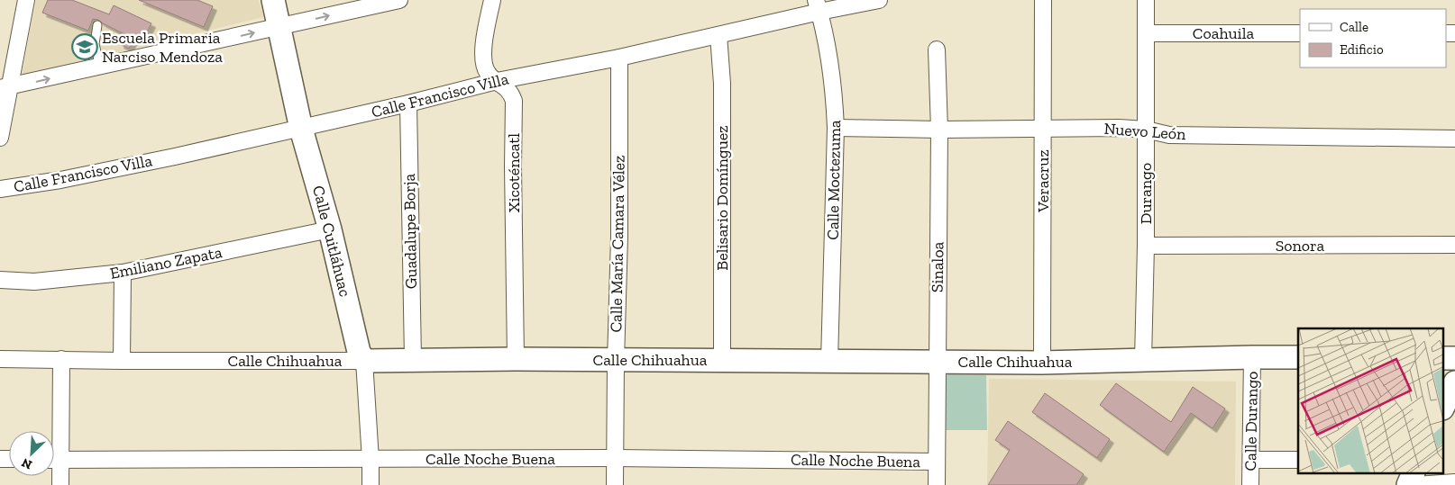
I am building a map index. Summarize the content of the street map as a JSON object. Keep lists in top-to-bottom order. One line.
{"streets":{"street":["Coahuila","Calle Francisco Villa","Nuevo León","Xicoténcatl","Calle Moctezuma","Veracruz","Durango","Belisario Domínguez","Guadalupe Borja","Calle Cuitláhuac","Calle María Camara Vélez","Sonora","Emiliano Zapata","Sinaloa","Calle Chihuahua","Calle Durango","Calle Noche Buena"]},"crossings":[["Coahuila","Durango"],["Calle Francisco Villa","Xicoténcatl"],["Calle Francisco Villa","Calle Moctezuma"],["Calle Francisco Villa","Belisario Domínguez"],["Calle Francisco Villa","Guadalupe Borja"],["Calle Francisco Villa","Calle Cuitláhuac"],["Calle Francisco Villa","Calle María Camara Vélez"],["Nuevo León","Calle Moctezuma"],["Nuevo León","Veracruz"],["Nuevo León","Durango"],["Nuevo León","Sinaloa"],["Xicoténcatl","Calle Chihuahua"],["Calle Moctezuma","Calle Chihuahua"],["Veracruz","Calle Chihuahua"],["Durango","Sonora"],["Durango","Calle Chihuahua"],["Belisario Domínguez","Calle Chihuahua"],["Guadalupe Borja","Calle Chihuahua"],["Calle Cuitláhuac","Emiliano Zapata"],["Calle Cuitláhuac","Calle Chihuahua"],["Calle Cuitláhuac","Calle Noche Buena"],["Calle María Camara Vélez","Calle Chihuahua"],["Calle María Camara Vélez","Calle Noche Buena"],["Sinaloa","Calle Chihuahua"],["Sinaloa","Calle Noche Buena"],["Calle Chihuahua","Calle Durango"]],"places":{"school or university":["Escuela Primaria Narciso Mendoza"]},"legend":["Calle","Edificio"],"north":"bottom left"}
